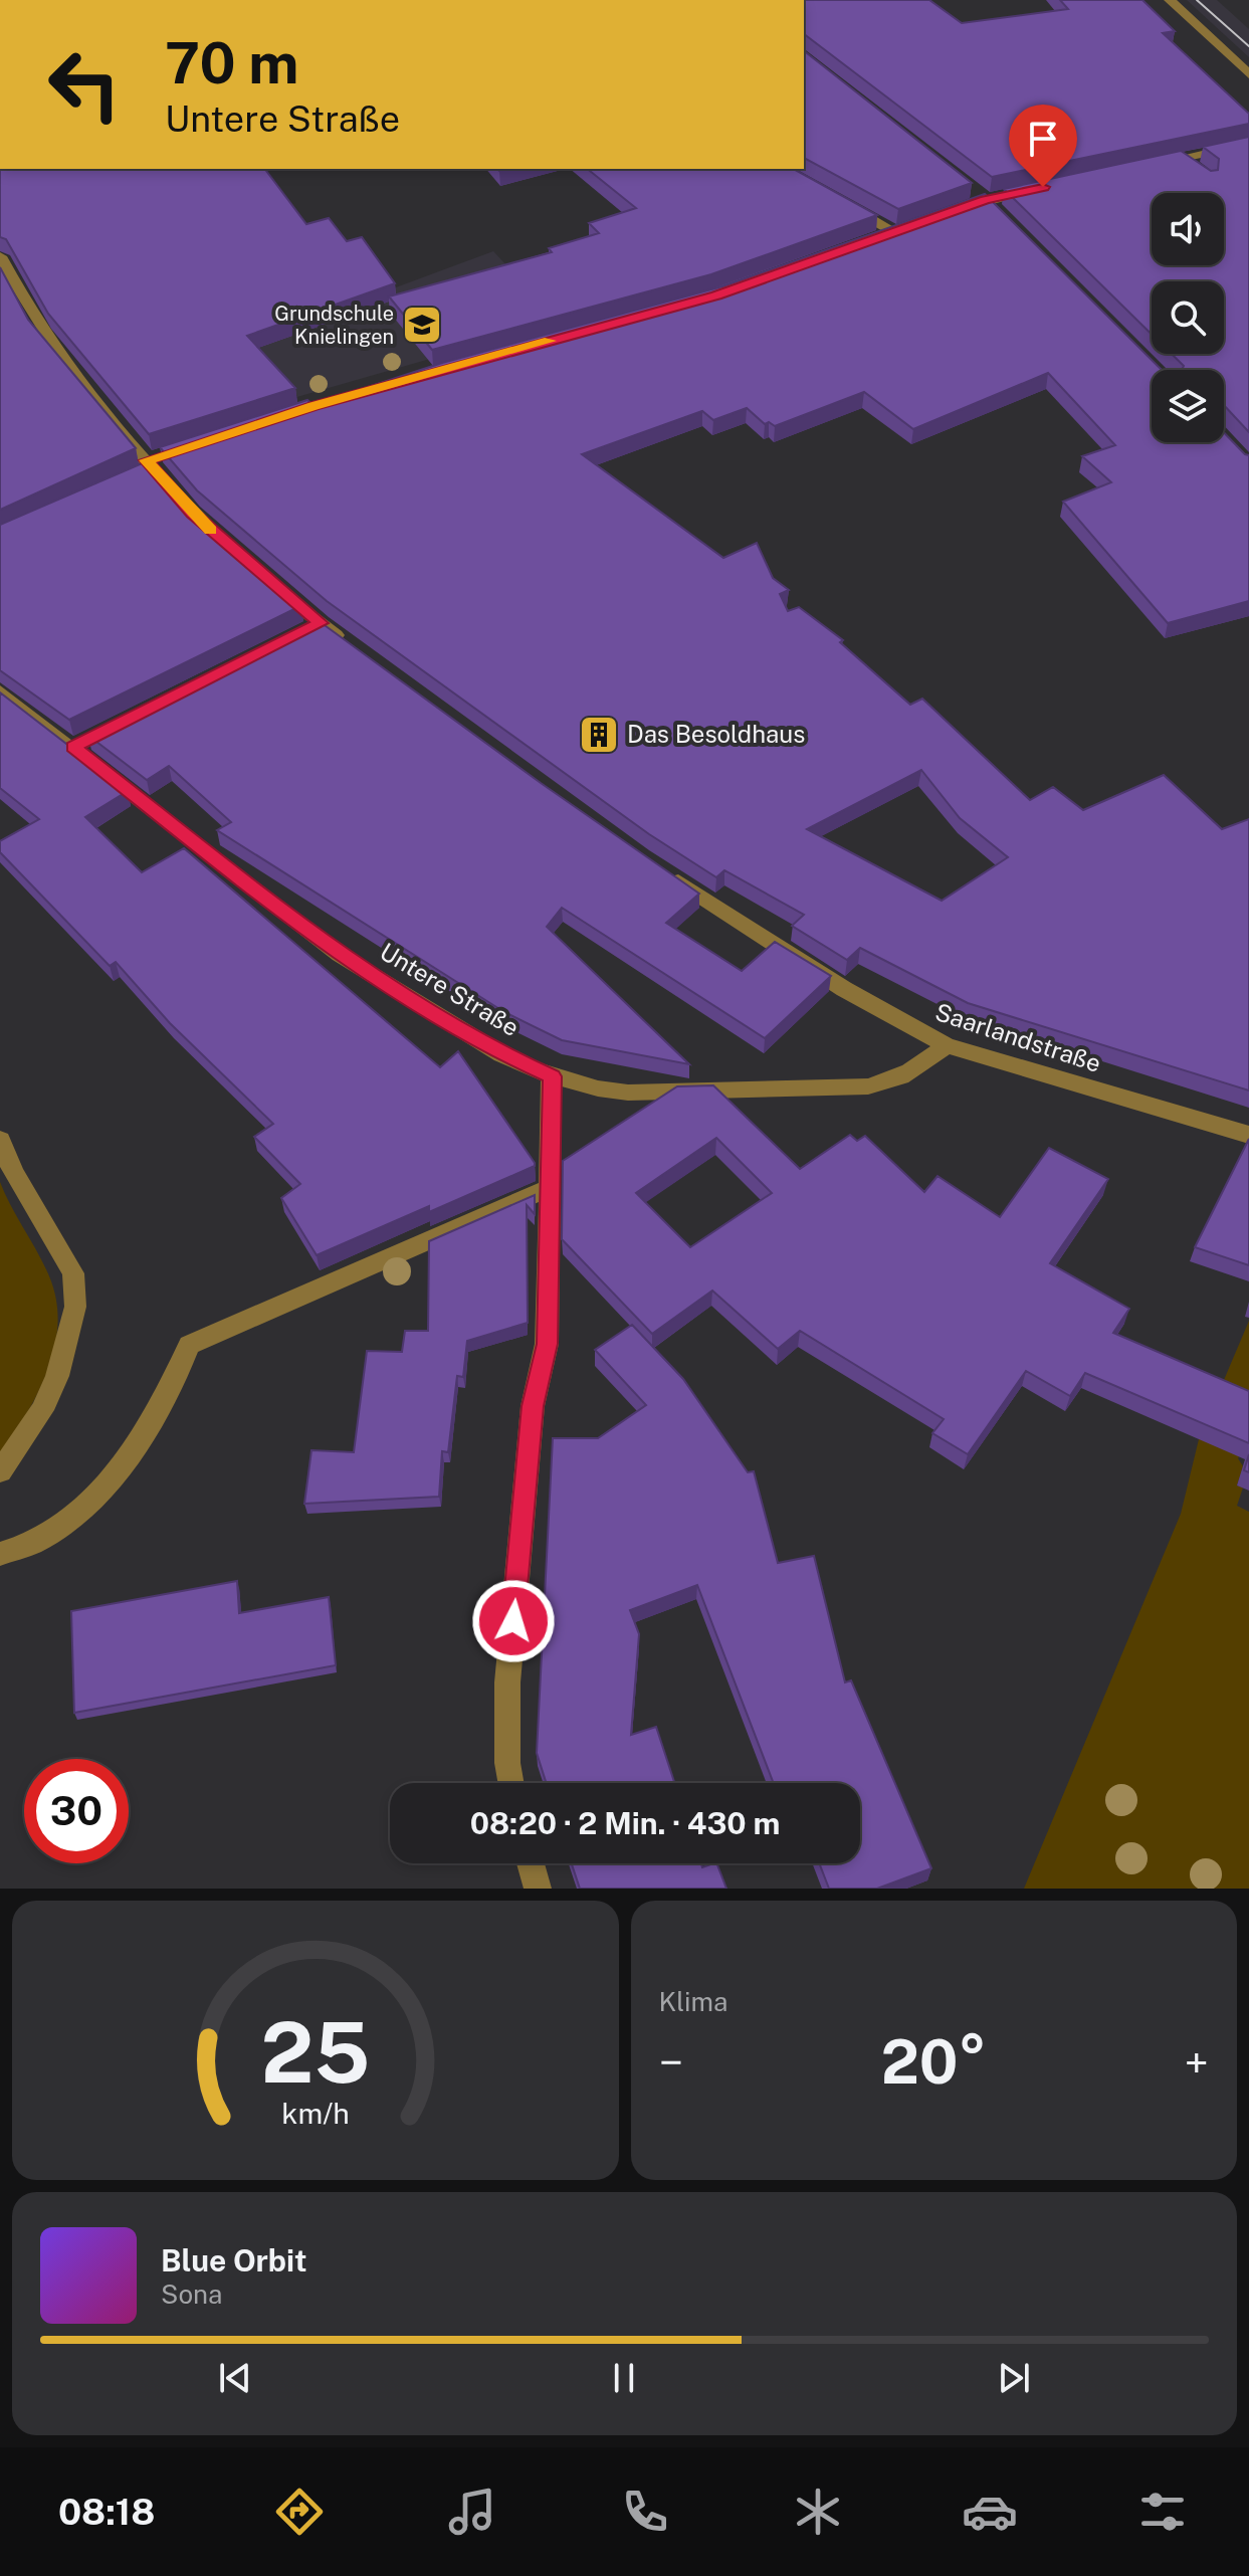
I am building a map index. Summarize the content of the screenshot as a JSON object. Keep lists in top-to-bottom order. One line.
{"streets":{"street":["Untere Straße","Saarlandstraße"]},"crossings":[["Untere Straße","Saarlandstraße"]],"places":{"school or university":["Grundschule Knielingen"],"building":["Das Besoldhaus"]},"page":{"turn":["70 m","Untere Straße"],"limit":"30","trip":"08:20 · 2 Min. · 430 m","tile":"Klima","heat":["−","20°","+"],"song":["Blue Orbit","Sona"],"tabs":"08:18","gauge":["25","km/h"]}}
